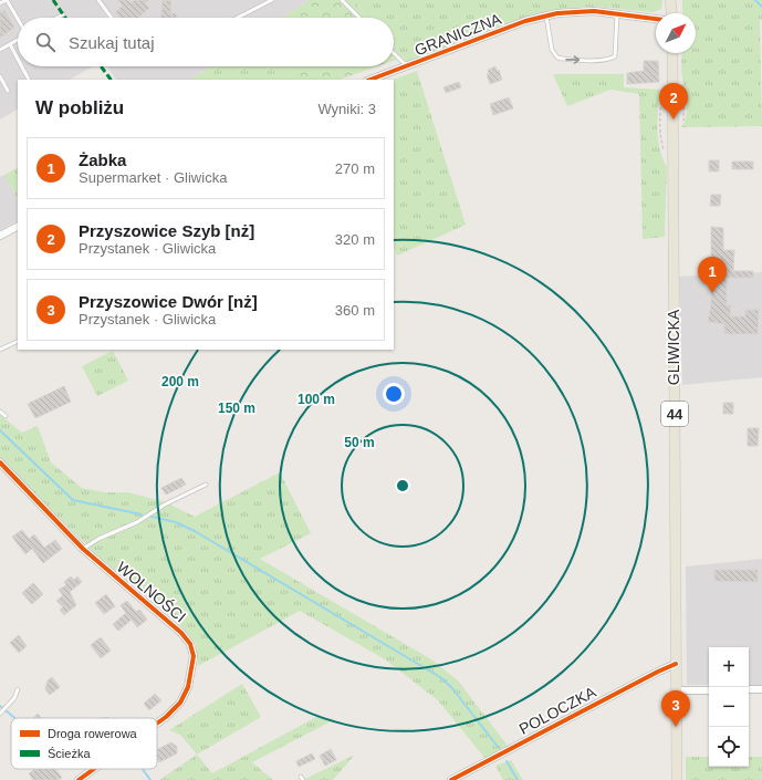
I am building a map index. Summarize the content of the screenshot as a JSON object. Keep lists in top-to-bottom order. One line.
{"streets":{"main road":["GLIWICKA","44"],"street":["GRANICZNA","WOLNOŚCI","POLOCZKA"]},"crossings":[["GLIWICKA","POLOCZKA"]],"legend":["Droga rowerowa","Ścieżka"],"north":"top right","page":{"search":"Szukaj tutaj","heading":["W pobliżu","Wyniki: 3"],"pins":["2","1","3"],"list":[{"mark":"1","name":"Żabka","note":"Supermarket · Gliwicka","value":"270 m"},{"mark":"2","name":"Przyszowice Szyb [nż]","note":"Przystanek · Gliwicka","value":"320 m"},{"mark":"3","name":"Przyszowice Dwór [nż]","note":"Przystanek · Gliwicka","value":"360 m"}],"map_buttons":["+","−"]},"rings":["200 m","100 m","150 m","50 m"]}
